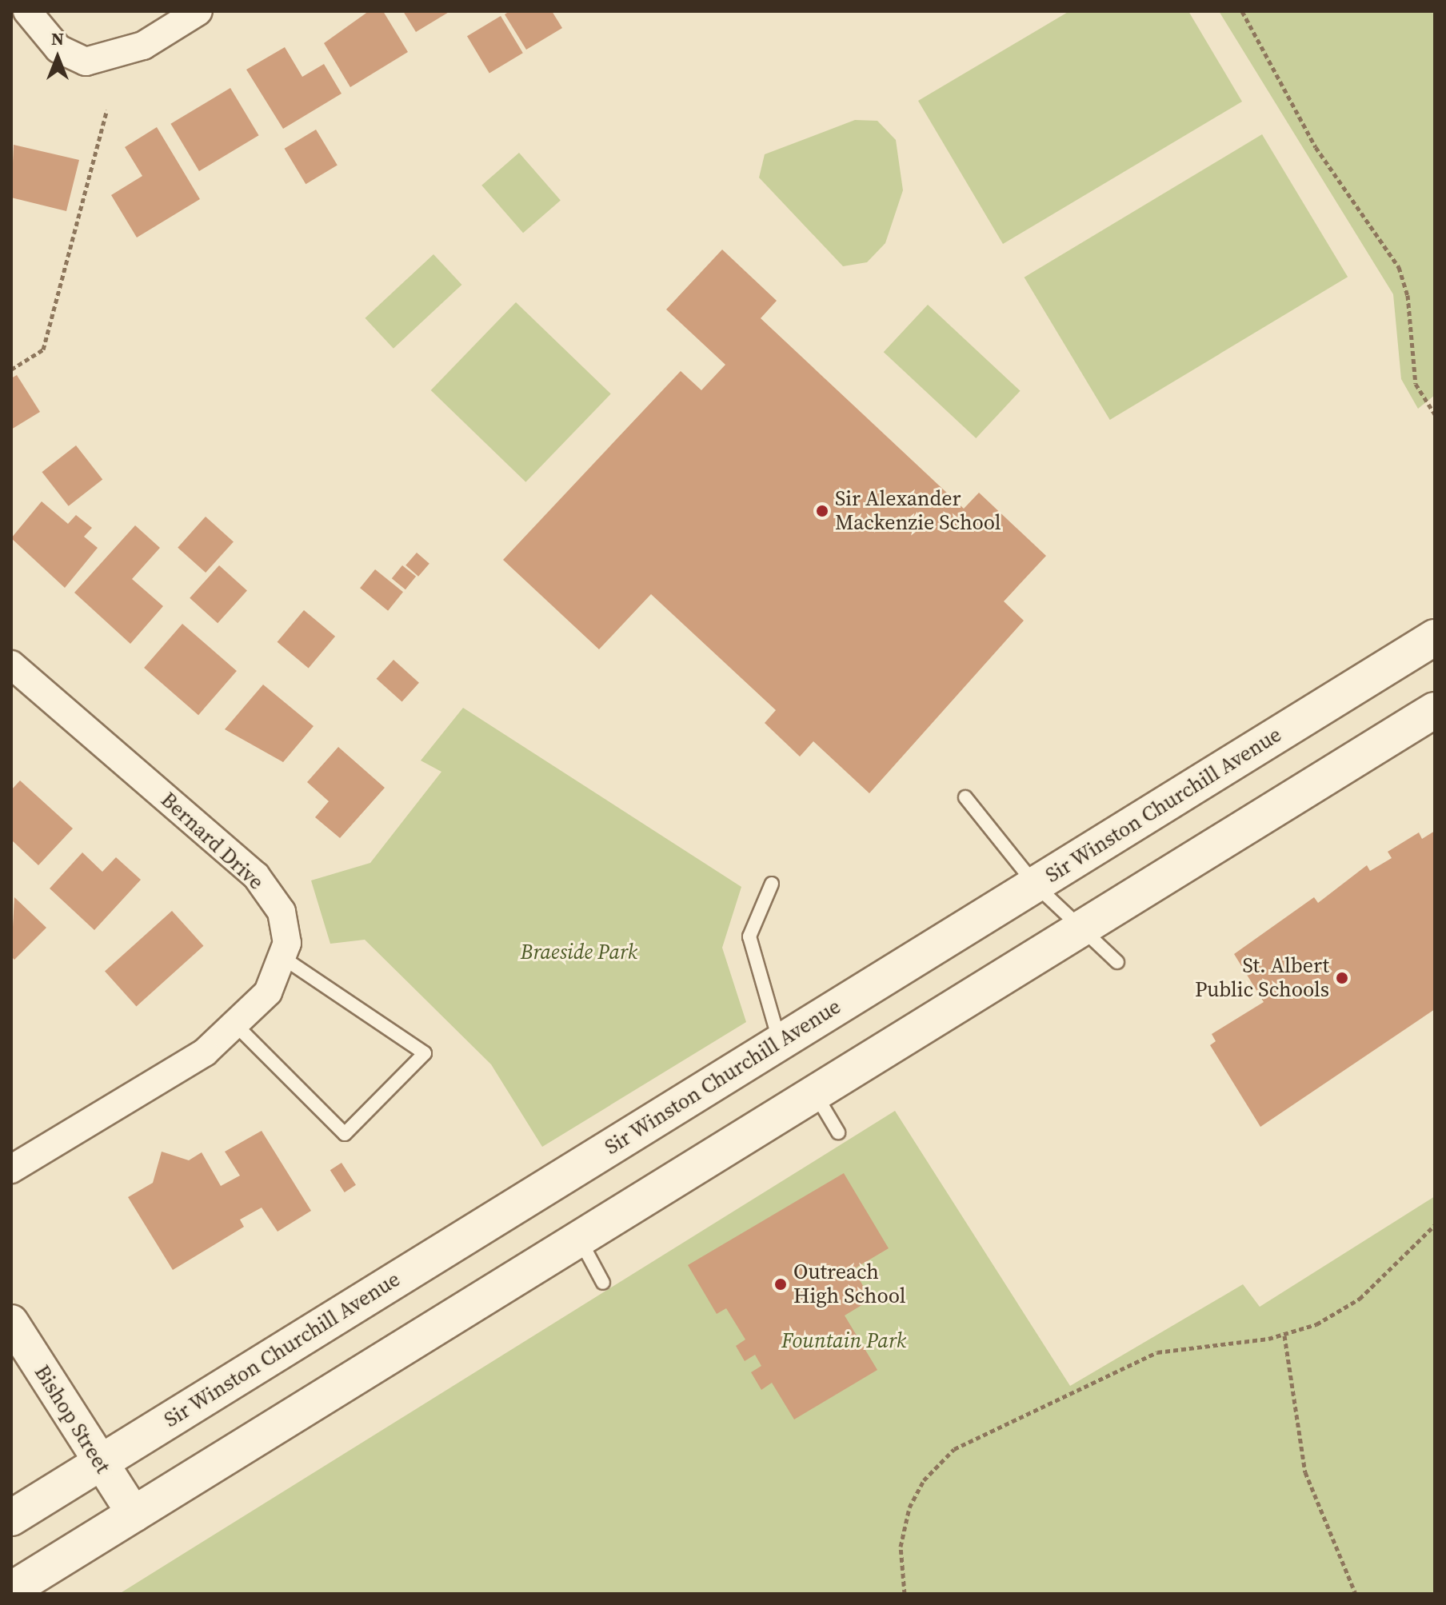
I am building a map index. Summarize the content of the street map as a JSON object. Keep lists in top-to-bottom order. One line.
{"streets":{"main road":["Sir Winston Churchill Avenue"],"street":["Bernard Drive","Bishop Street"]},"crossings":[["Sir Winston Churchill Avenue","Bishop Street"]],"parks":["Braeside Park","Fountain Park"],"places":["Sir Alexander Mackenzie School","St. Albert Public Schools","Outreach High School"],"north":"top"}
